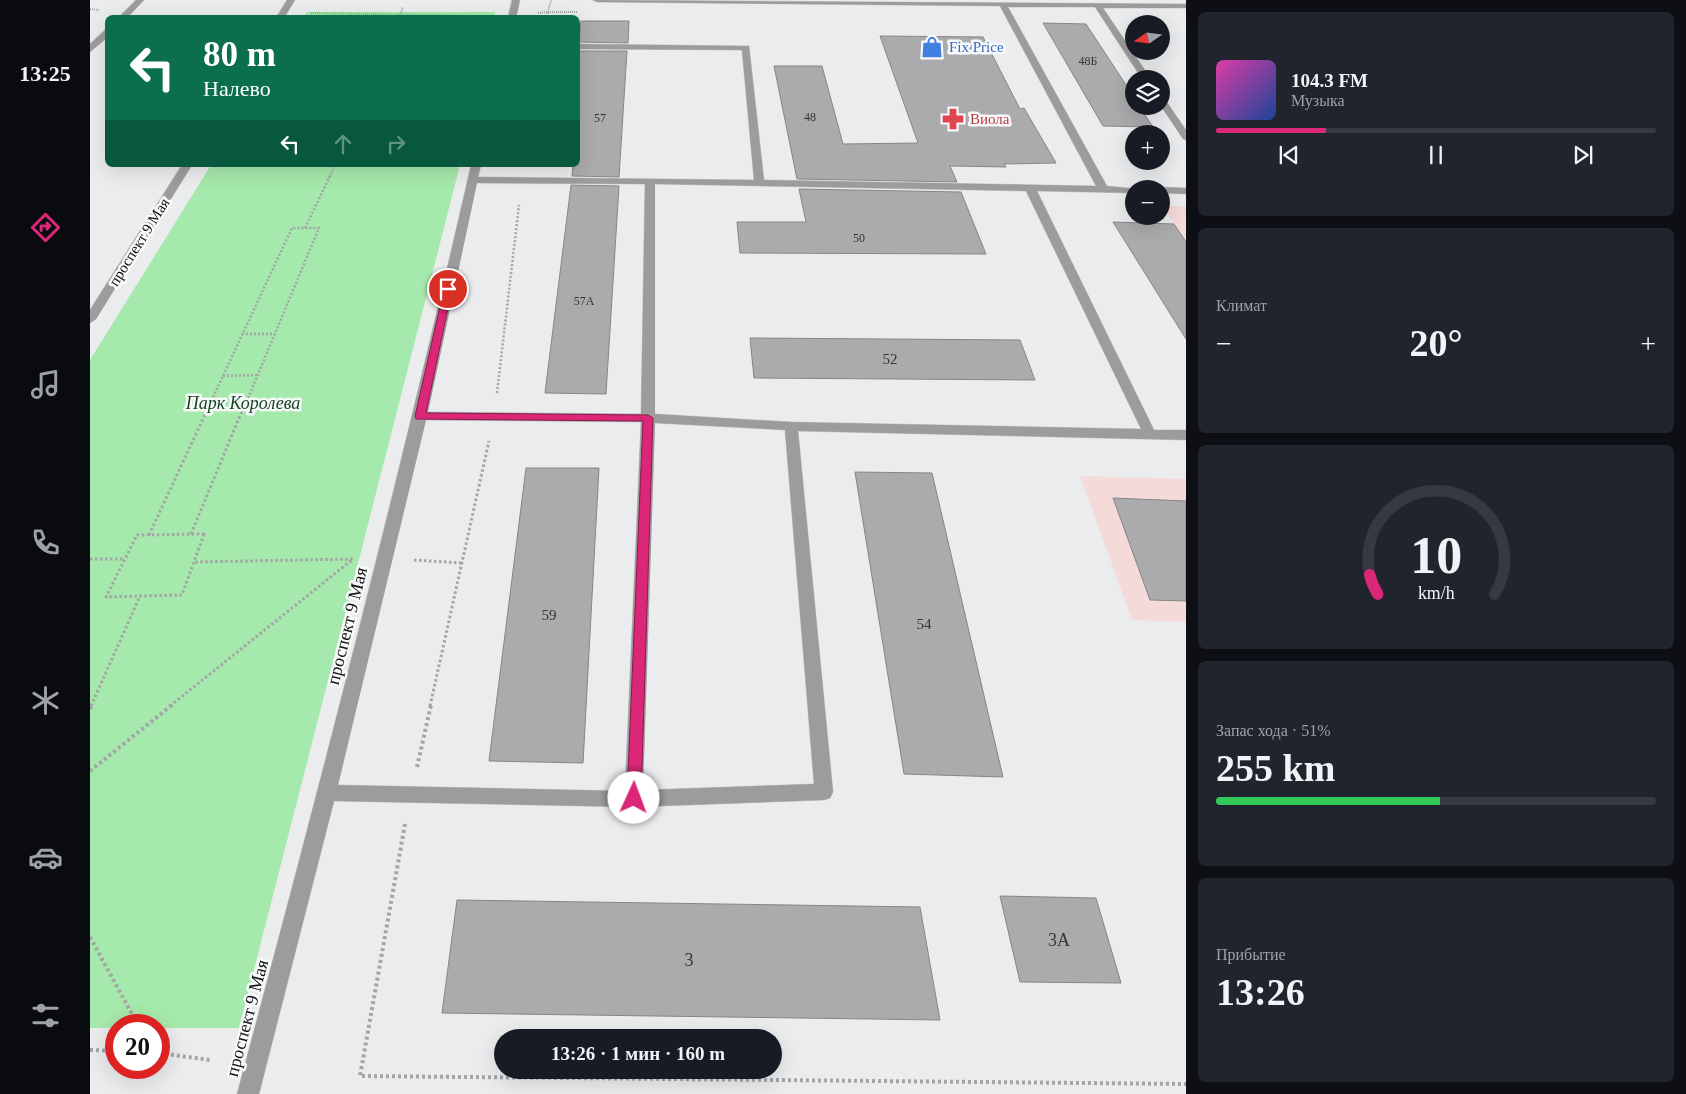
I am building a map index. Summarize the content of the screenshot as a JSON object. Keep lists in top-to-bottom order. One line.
{"streets":{"street":["проспект 9 Мая"]},"parks":["Парк Королева"],"places":{"shop":["Fix Price"],"pharmacy":["Виола"]},"house_numbers":["48Б","48","57","50","57А","52","59","54","3А","3"],"north":"left","page":{"tabs":"13:25","map_buttons":["+","−"],"turn":["80 m","Налево"],"song":["104.3 FM","Музыка"],"tile":["Климат",["Запас хода · 51%","255 km"],["Прибытие","13:26"]],"heat":["−","20°","+"],"limit":"20","trip":"13:26 · 1 мин · 160 m","gauge":["10","km/h"]}}
